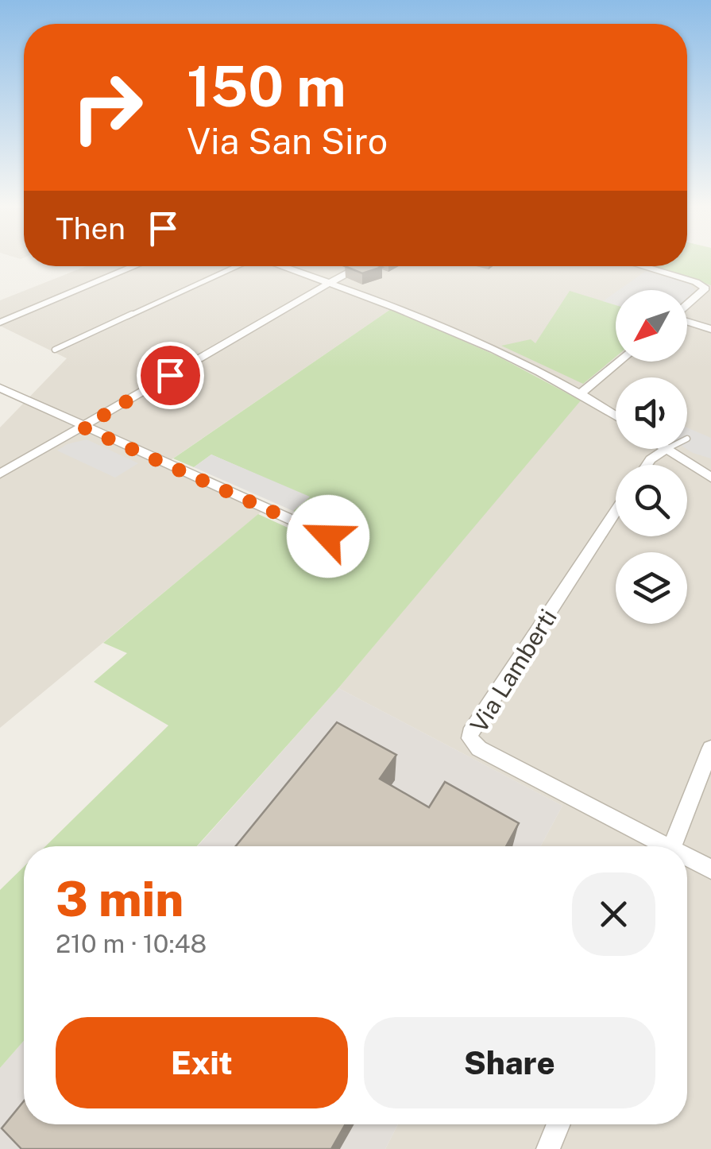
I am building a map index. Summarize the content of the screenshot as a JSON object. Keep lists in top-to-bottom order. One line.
{"streets":{"street":["Via Lamberti"]},"north":"bottom left","page":{"turn":["150 m","Via San Siro"],"then":"Then","heading":["3 min","210 m · 10:48"],"buttons":["Exit","Share"]}}
